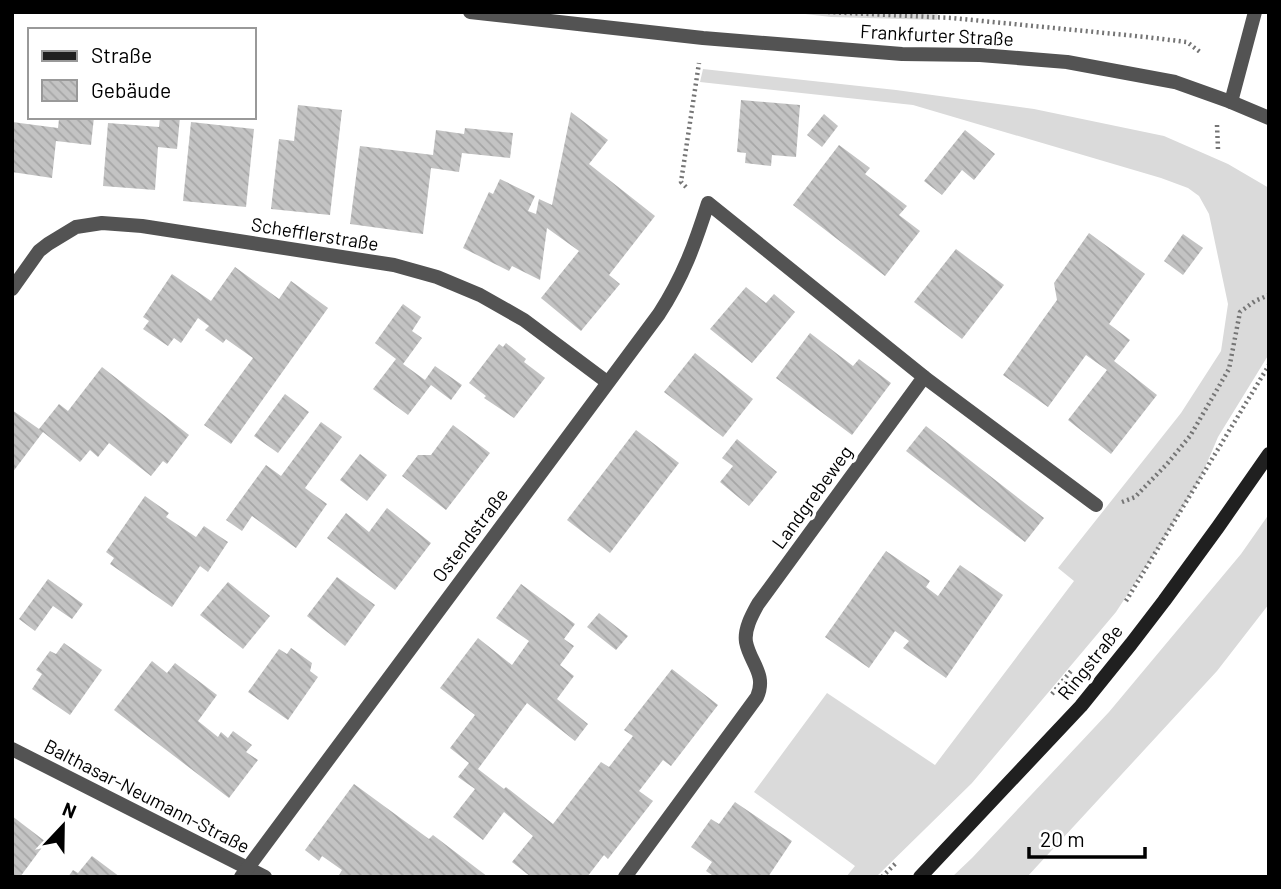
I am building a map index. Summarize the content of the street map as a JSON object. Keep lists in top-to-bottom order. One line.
{"streets":{"main road":["Ringstraße"],"street":["Frankfurter Straße","Schefflerstraße","Landgrebeweg","Ostendstraße","Balthasar-Neumann-Straße"]},"crossings":[["Schefflerstraße","Ostendstraße"],["Landgrebeweg","Ostendstraße"],["Ostendstraße","Balthasar-Neumann-Straße"]],"legend":["Straße","Gebäude"],"scale_bar":"20 m","north":"top"}
